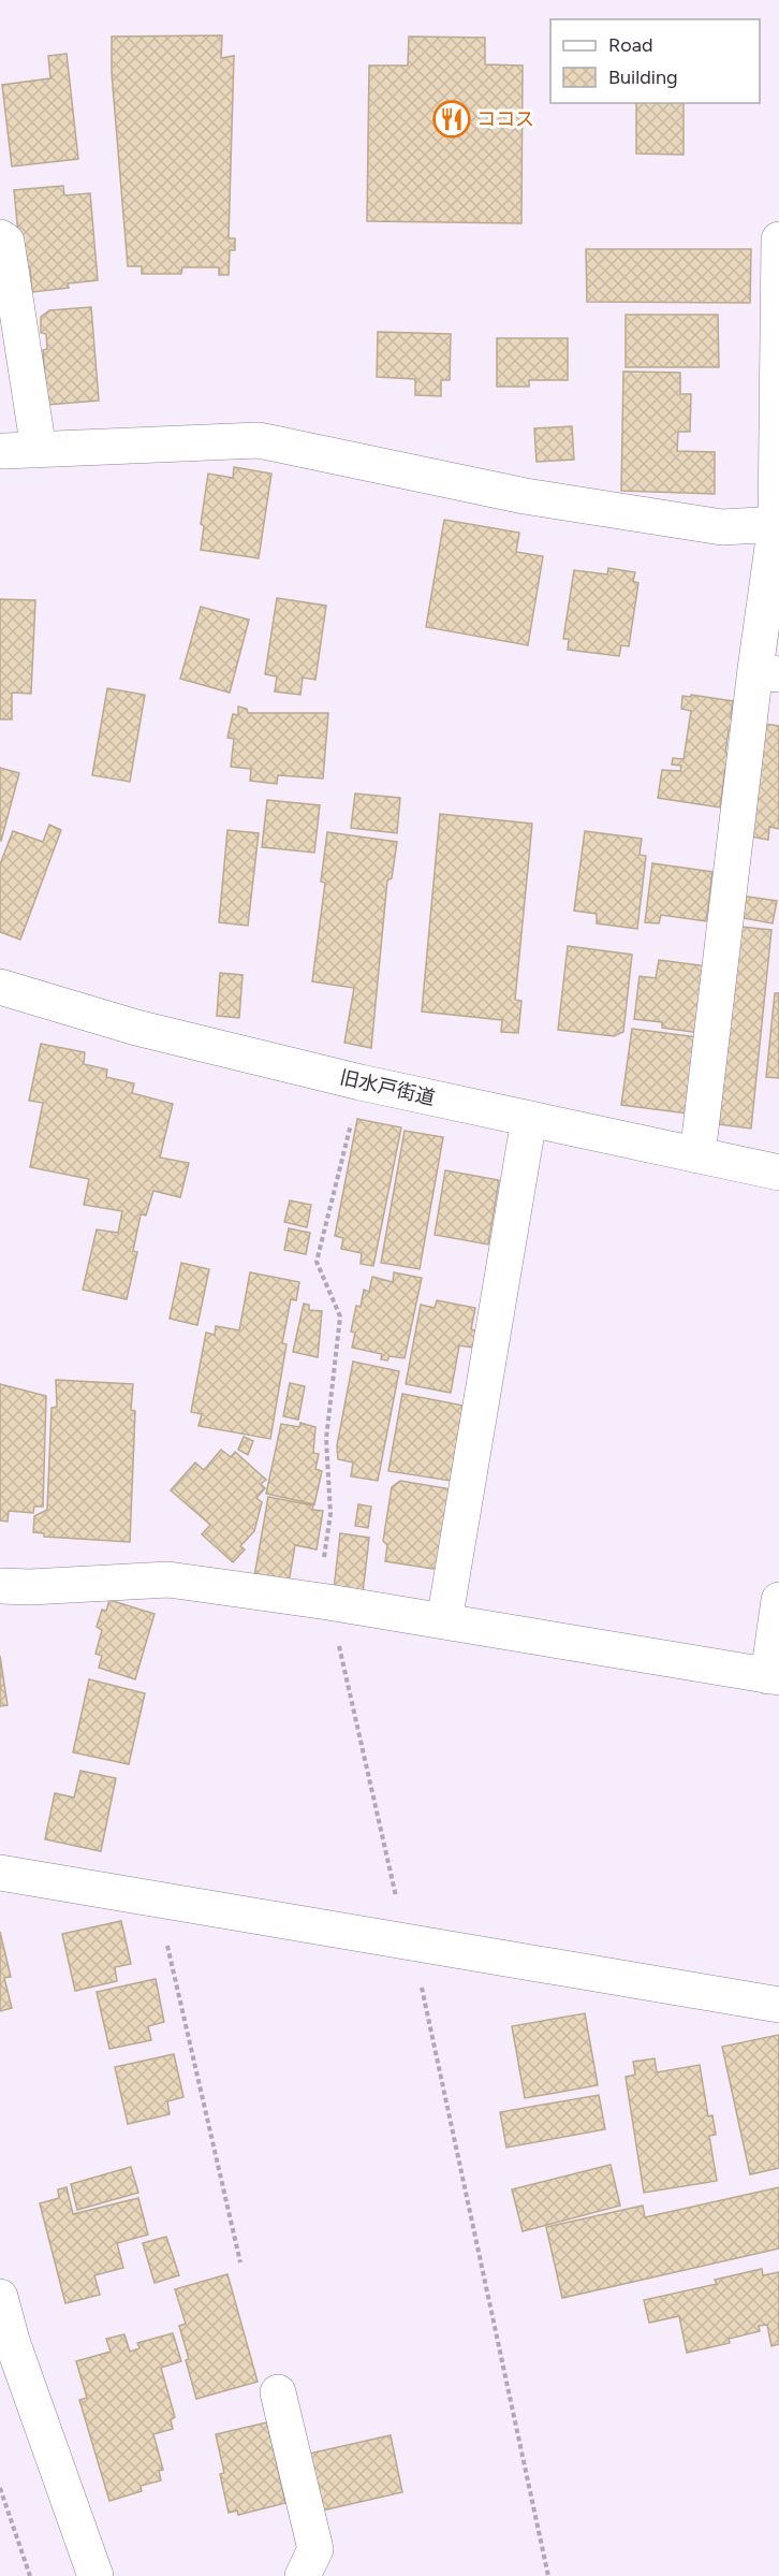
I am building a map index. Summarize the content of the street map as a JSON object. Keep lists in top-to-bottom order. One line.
{"streets":{"street":["旧水戸街道"]},"places":{"restaurant":["ココス"]},"legend":["Road","Building"]}
